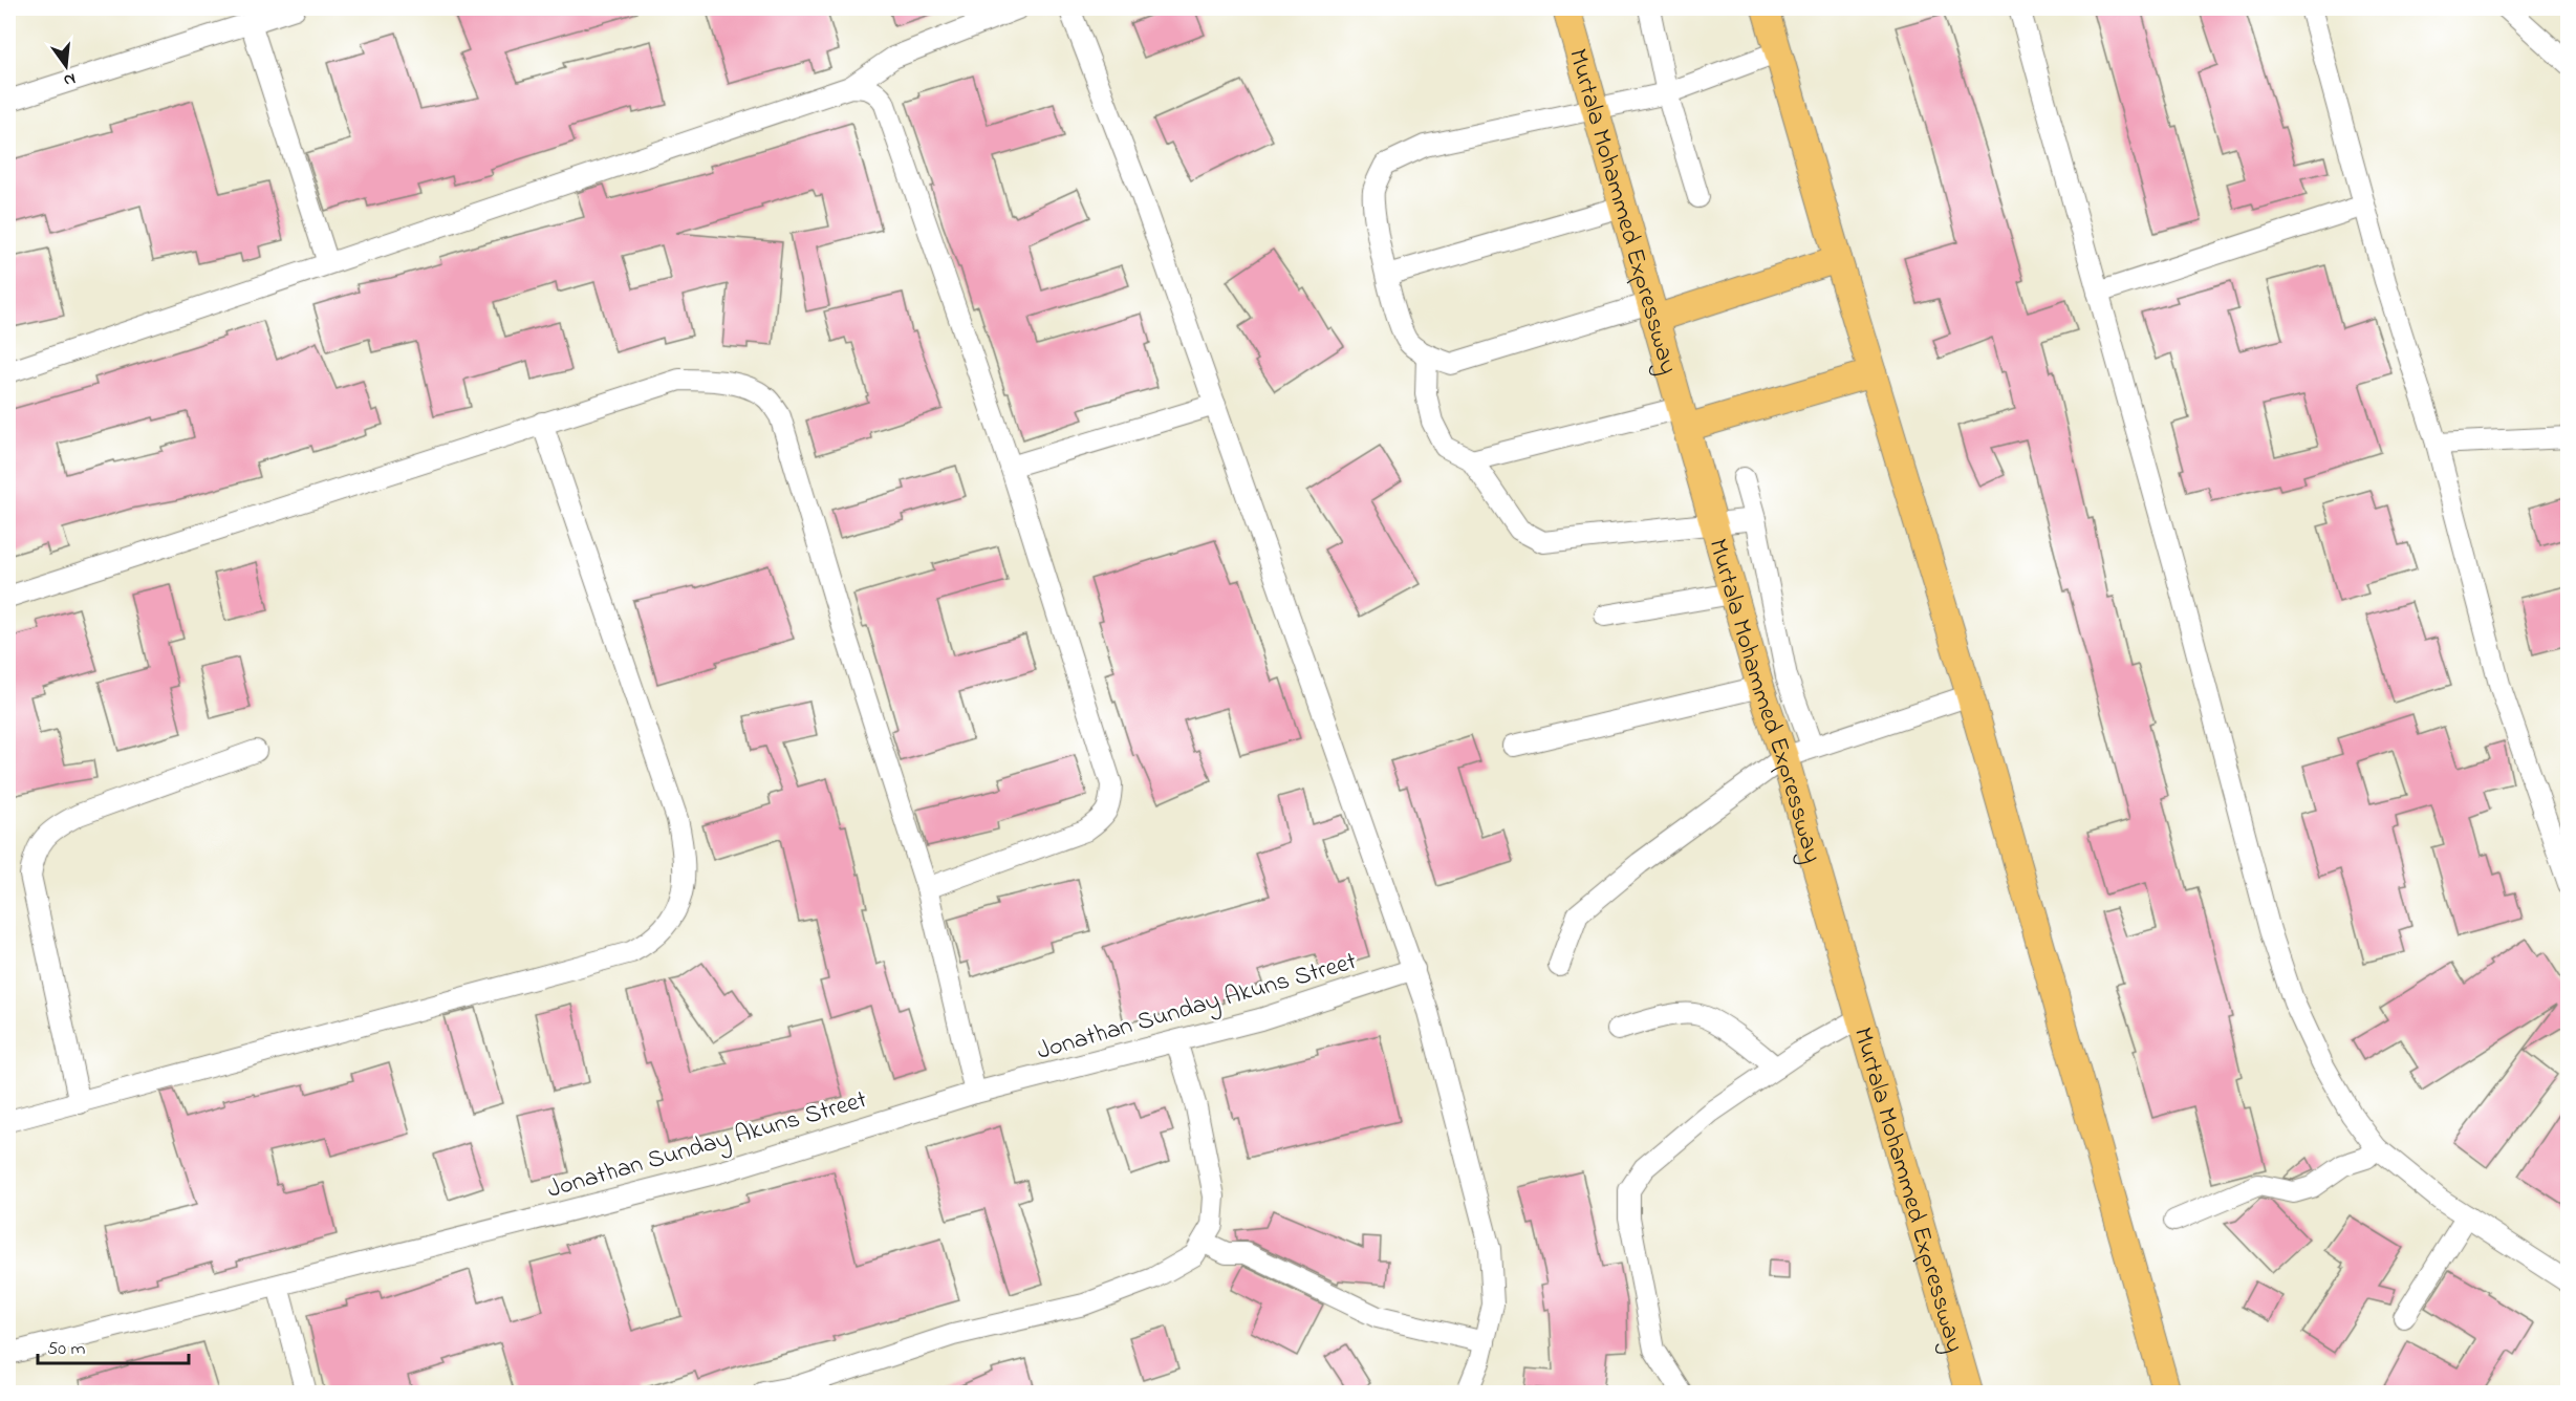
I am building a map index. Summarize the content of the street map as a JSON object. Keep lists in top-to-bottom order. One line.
{"streets":{"main road":["Murtala Mohammed Expressway"],"street":["Jonathan Sunday Akuns Street"]},"scale_bar":"50 m","north":"bottom"}
